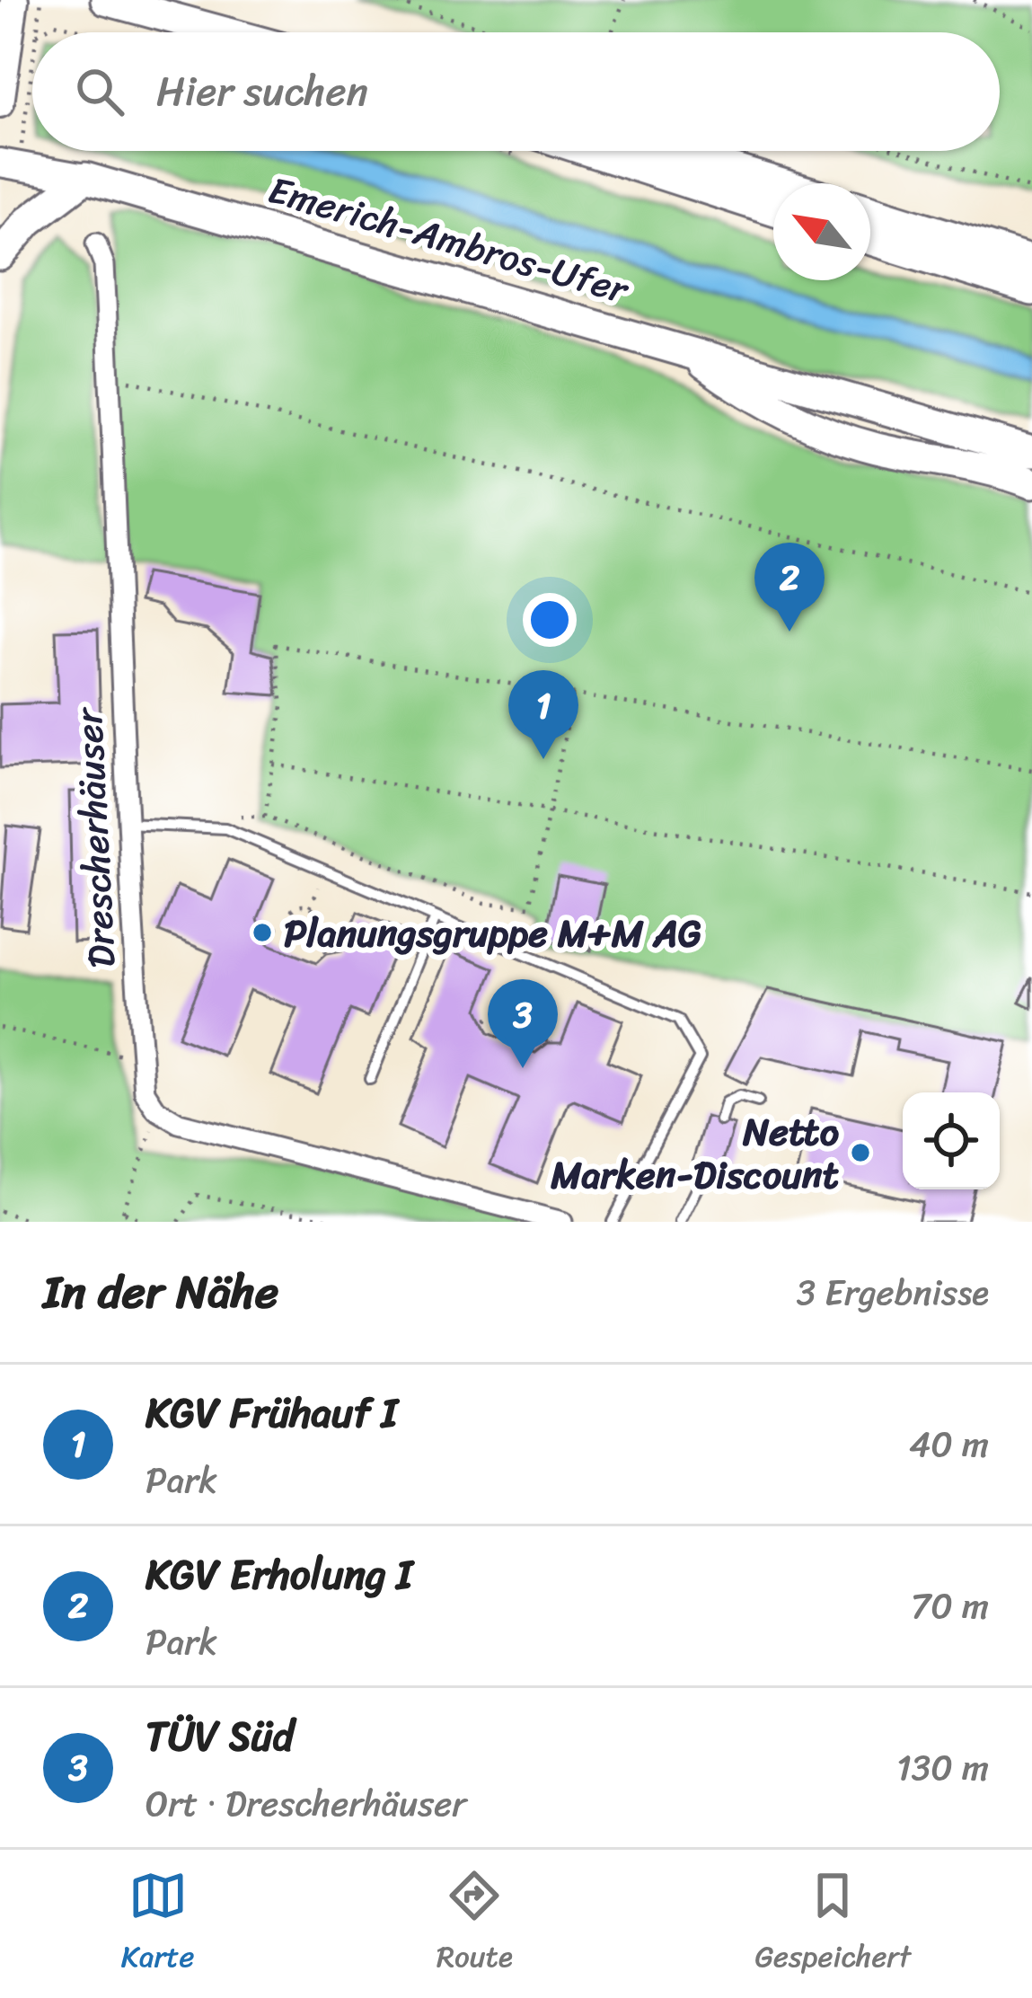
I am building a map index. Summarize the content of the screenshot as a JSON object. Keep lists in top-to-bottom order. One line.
{"streets":{"main road":["Emerich-Ambros-Ufer"],"street":["Drescherhäuser"]},"places":["Planungsgruppe M+M AG","Netto Marken-Discount"],"north":"top left","page":{"search":"Hier suchen","pins":["2","1","3"],"heading":["In der Nähe","3 Ergebnisse"],"list":[{"mark":"1","name":"KGV Frühauf I","note":"Park","value":"40 m"},{"mark":"2","name":"KGV Erholung I","note":"Park","value":"70 m"},{"mark":"3","name":"TÜV Süd","note":"Ort · Drescherhäuser","value":"130 m"}],"nav":["Karte","Route","Gespeichert"]}}
